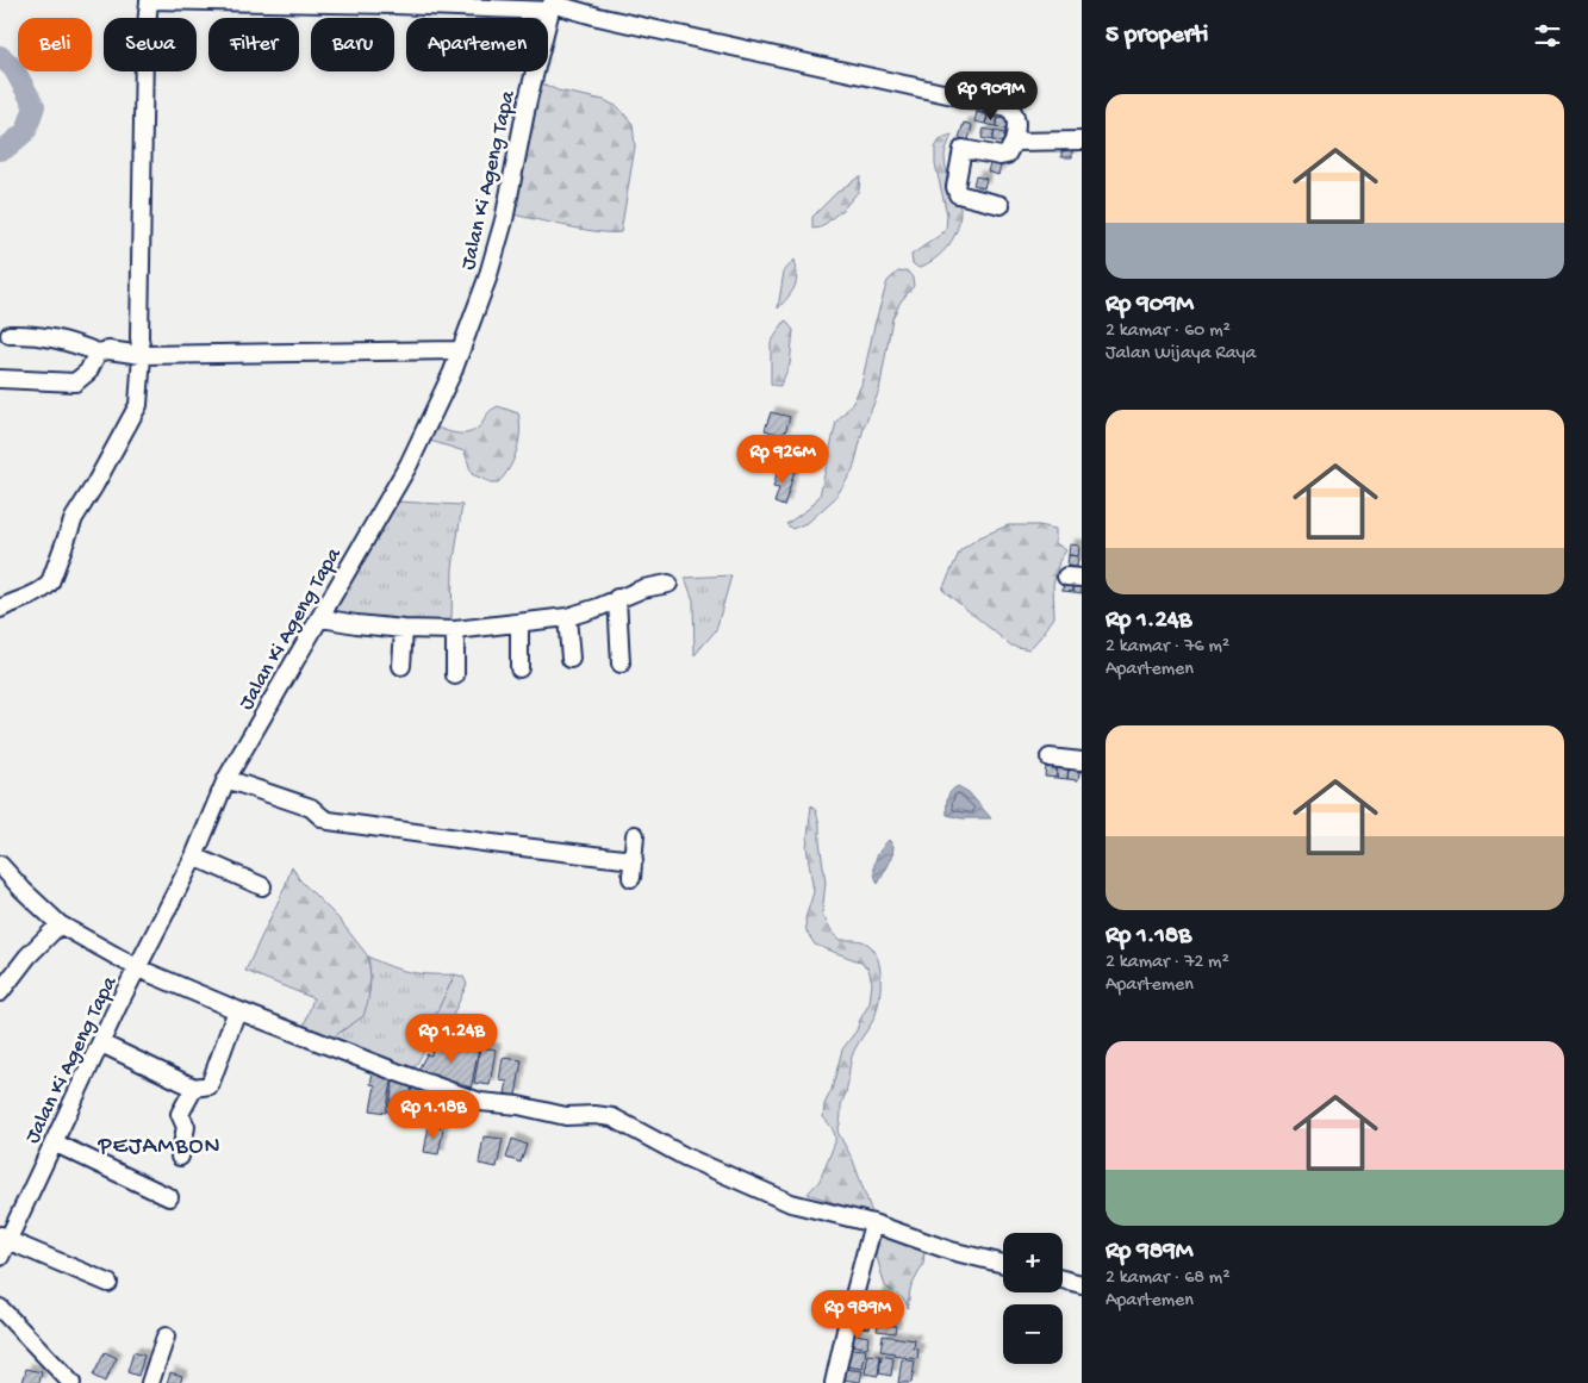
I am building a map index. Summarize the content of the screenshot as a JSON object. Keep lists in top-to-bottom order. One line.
{"streets":{"street":["Jalan Ki Ageng Tapa"]},"districts":["PEJAMBON"],"page":{"heading":"5 properti","chip":["Beli","Sewa","Filter","Baru","Apartemen"],"price":["Rp 909M","Rp 926M","Rp 1.24B","Rp 1.18B","Rp 989M"],"list":[{"name":"Rp 909M","note":"2 kamar · 60 m² · Jalan Wijaya Raya"},{"name":"Rp 1.24B","note":"2 kamar · 76 m² · Apartemen"},{"name":"Rp 1.18B","note":"2 kamar · 72 m² · Apartemen"},{"name":"Rp 989M","note":"2 kamar · 68 m² · Apartemen"}],"map_buttons":["+","−"]}}
